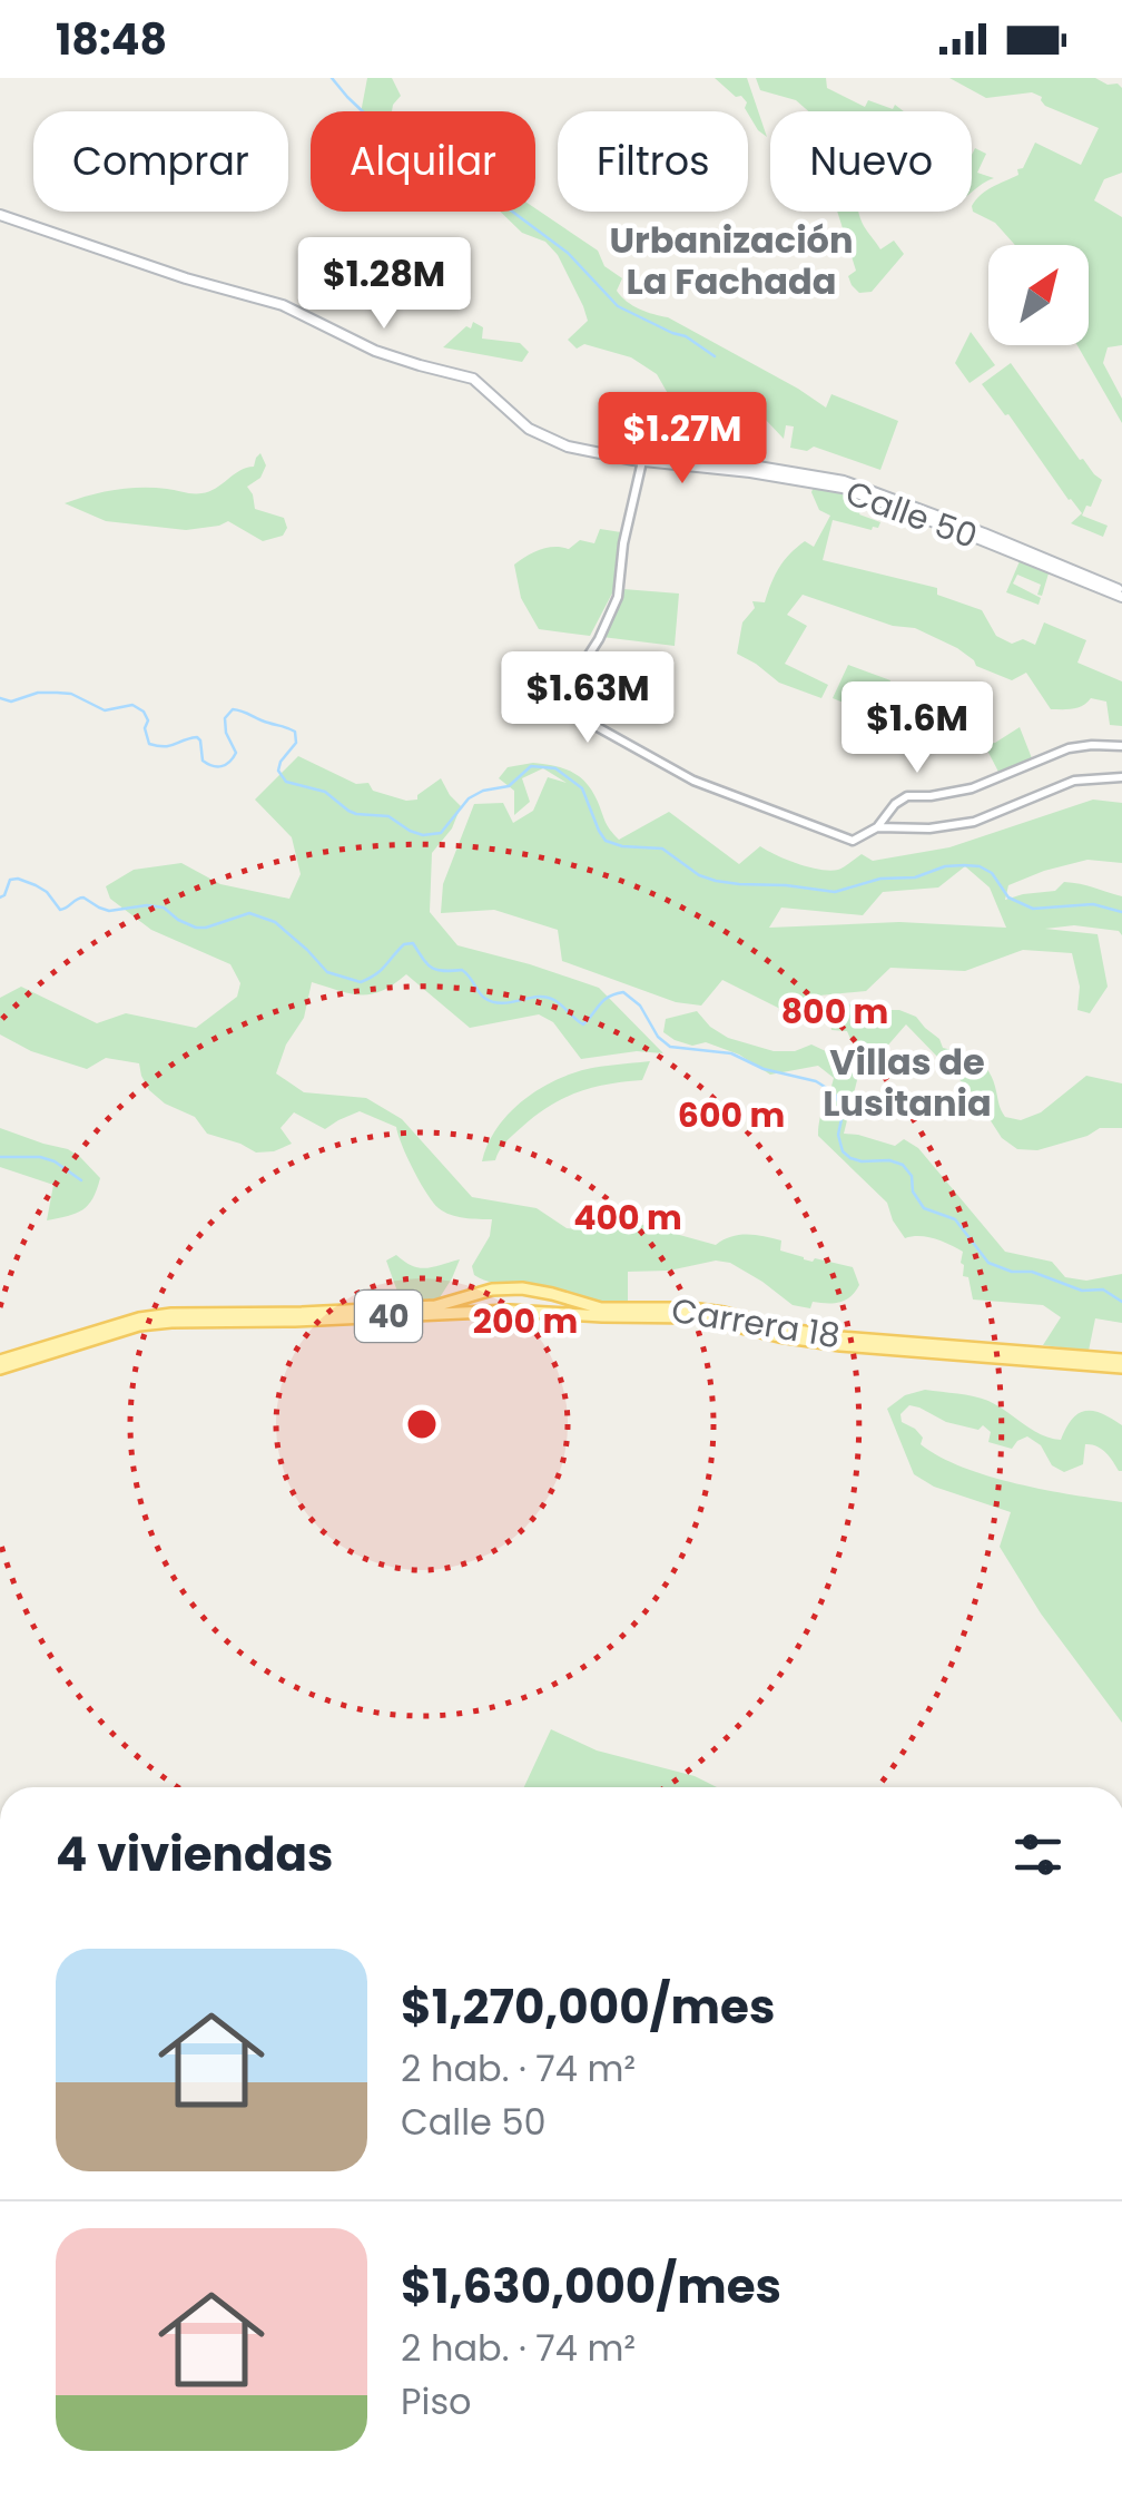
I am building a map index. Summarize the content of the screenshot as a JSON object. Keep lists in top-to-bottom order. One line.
{"streets":{"main road":["Calle 50","40","Carrera 18"]},"districts":["Urbanización La Fachada","Villas de Lusitania"],"north":"top right","page":{"status":"18:48","chip":["Comprar","Alquilar","Filtros","Nuevo"],"price":["$1.28M","$1.27M","$1.63M","$1.6M"],"heading":"4 viviendas","list":[{"name":"$1,270,000/mes","note":"2 hab. · 74 m² · Calle 50"},{"name":"$1,630,000/mes","note":"2 hab. · 74 m² · Piso"}]},"rings":["800 m","600 m","400 m","200 m"]}
